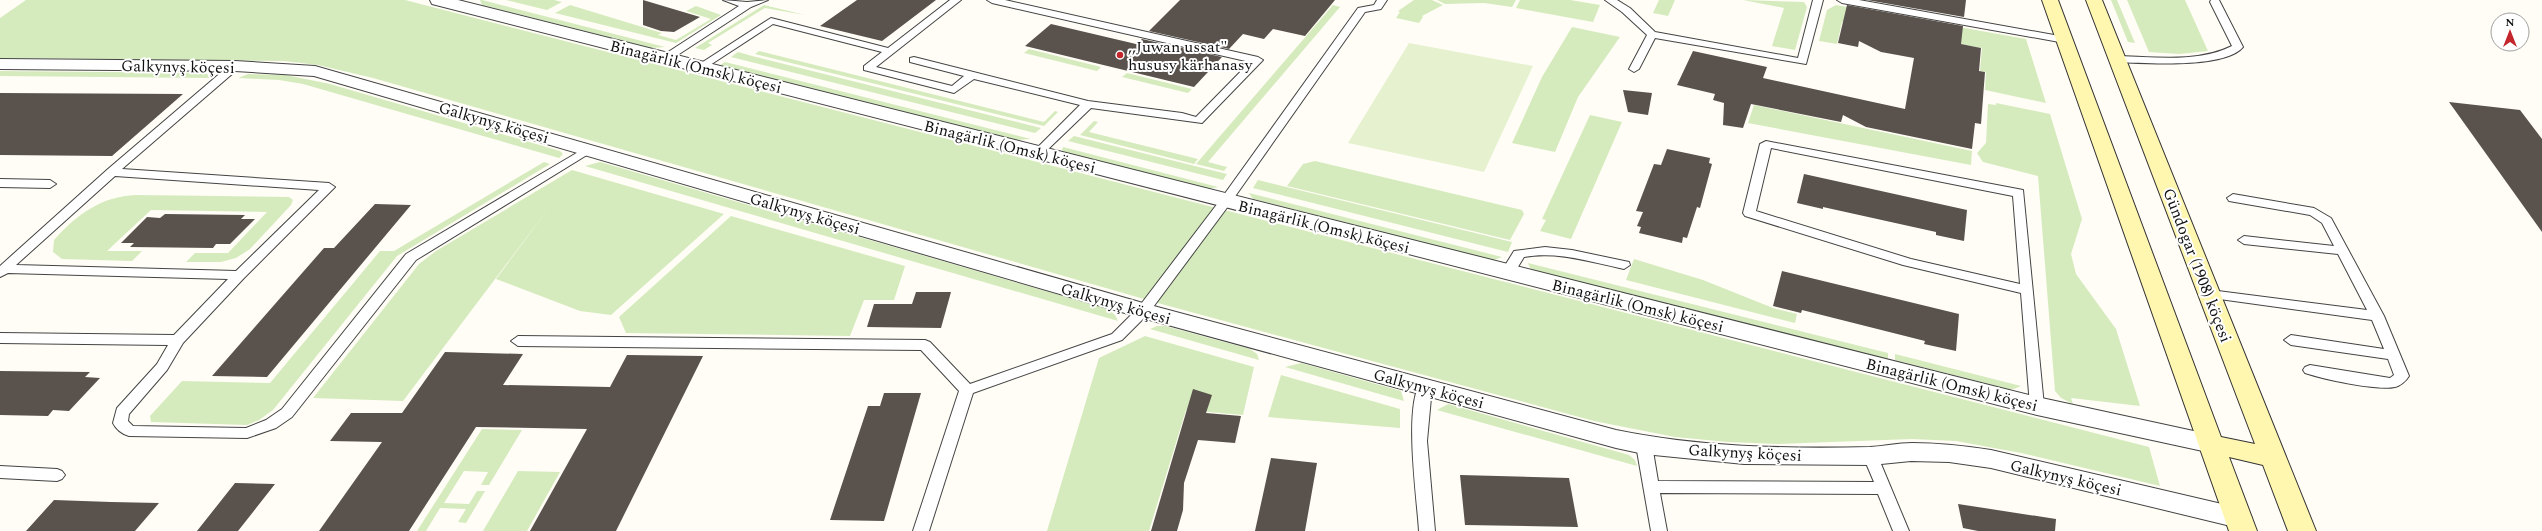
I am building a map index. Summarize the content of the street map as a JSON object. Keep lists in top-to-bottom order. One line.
{"streets":{"main road":["Gündogar (1908) köçesi"],"street":["Galkynyş köçesi","Binagärlik (Omsk) köçesi"]},"places":[",,Juwan ussat\" hususy kärhanasy"],"north":"top"}
